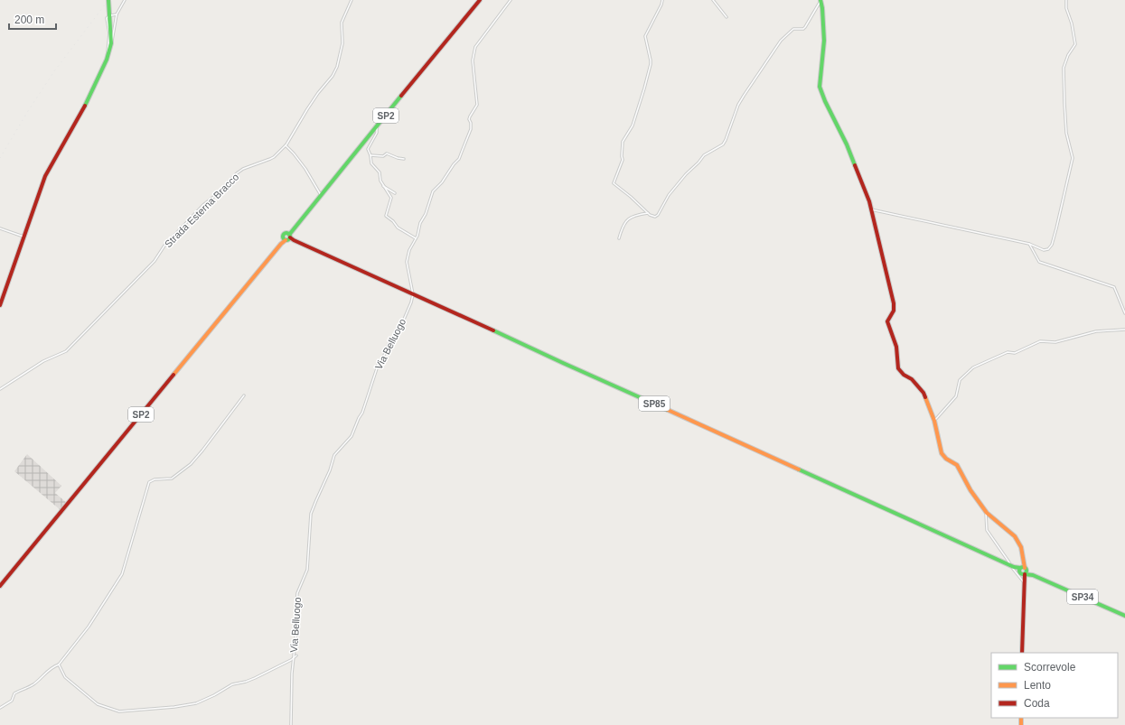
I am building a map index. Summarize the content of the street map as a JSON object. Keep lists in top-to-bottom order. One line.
{"streets":{"main road":["SP2","SP85","SP34"],"street":["Strada Esterna Bracco","Via Belluogo"]},"crossings":[["SP2","SP85"],["Via Belluogo","SP85"],["SP85","SP34"]],"legend":["Scorrevole","Lento","Coda"],"scale_bar":"200 m"}
